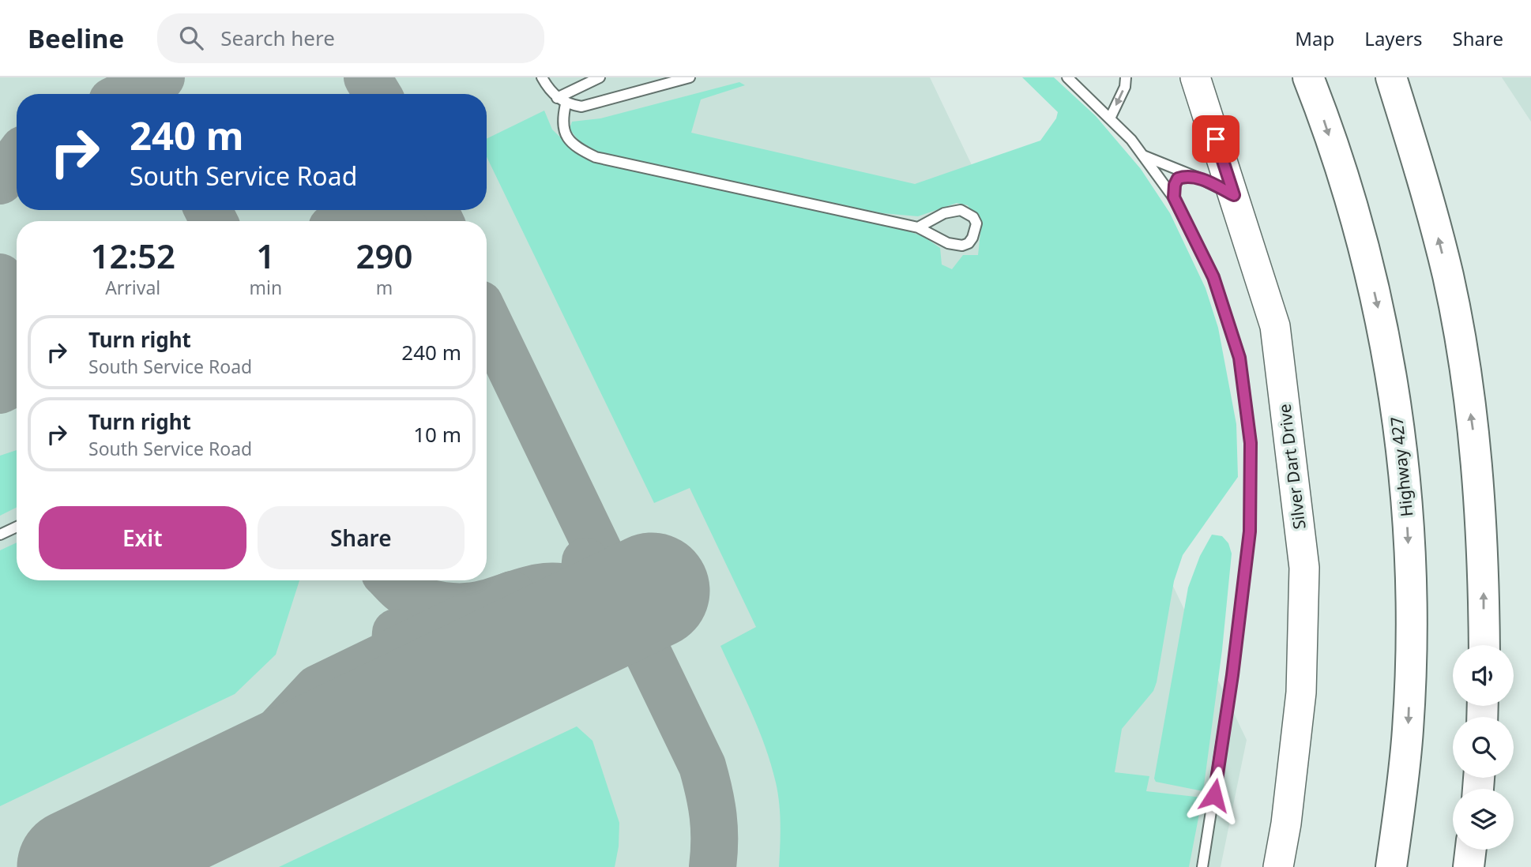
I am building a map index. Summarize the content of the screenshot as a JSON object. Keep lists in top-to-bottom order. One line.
{"streets":{"highway":["Highway 427"],"street":["Silver Dart Drive"]},"page":{"header":"Beeline","search":"Search here","nav":["Map","Layers","Share"],"turn":["240 m","South Service Road"],"eta":["12:52","Arrival","1","min","290","m"],"list":[{"name":"Turn right","note":"South Service Road","value":"240 m"},{"name":"Turn right","note":"South Service Road","value":"10 m"}],"buttons":["Exit","Share"]}}
